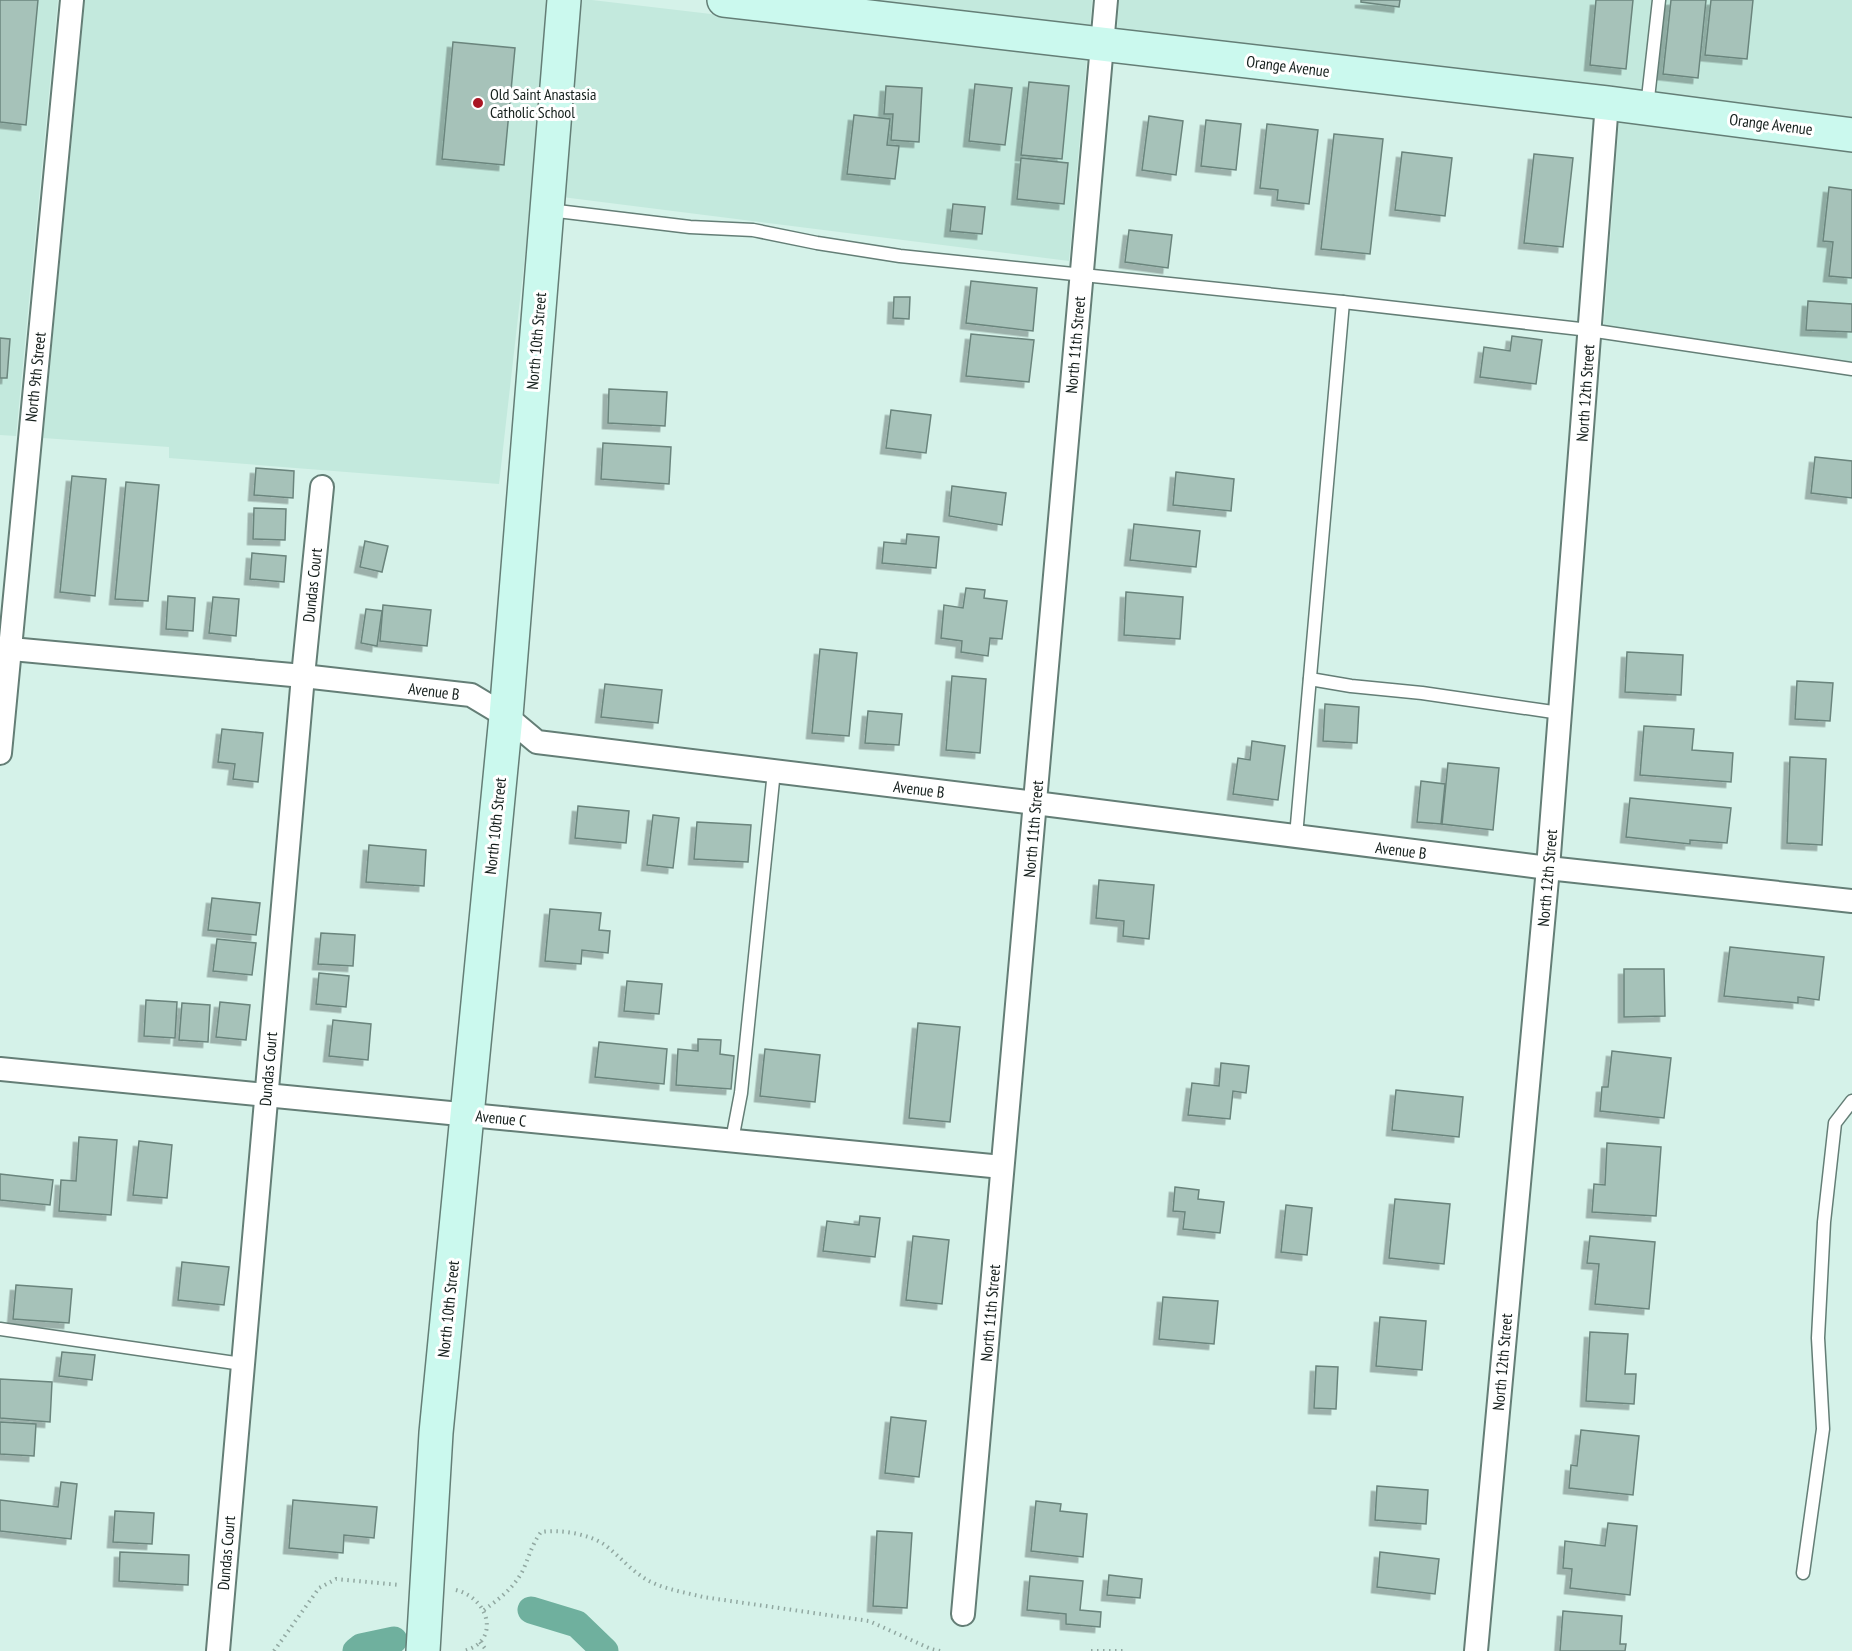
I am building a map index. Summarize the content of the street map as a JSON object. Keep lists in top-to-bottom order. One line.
{"streets":{"street":["Orange Avenue","North 10th Street","North 11th Street","North 9th Street","North 12th Street","Dundas Court","Avenue B","Avenue C"]},"crossings":[["Orange Avenue","North 11th Street"],["Orange Avenue","North 12th Street"],["North 10th Street","Avenue B"],["North 10th Street","Avenue C"],["North 11th Street","Avenue B"],["North 11th Street","Avenue C"],["North 9th Street","Avenue B"],["North 12th Street","Avenue B"],["Dundas Court","Avenue B"],["Dundas Court","Avenue C"]],"places":["Old Saint Anastasia Catholic School"]}
